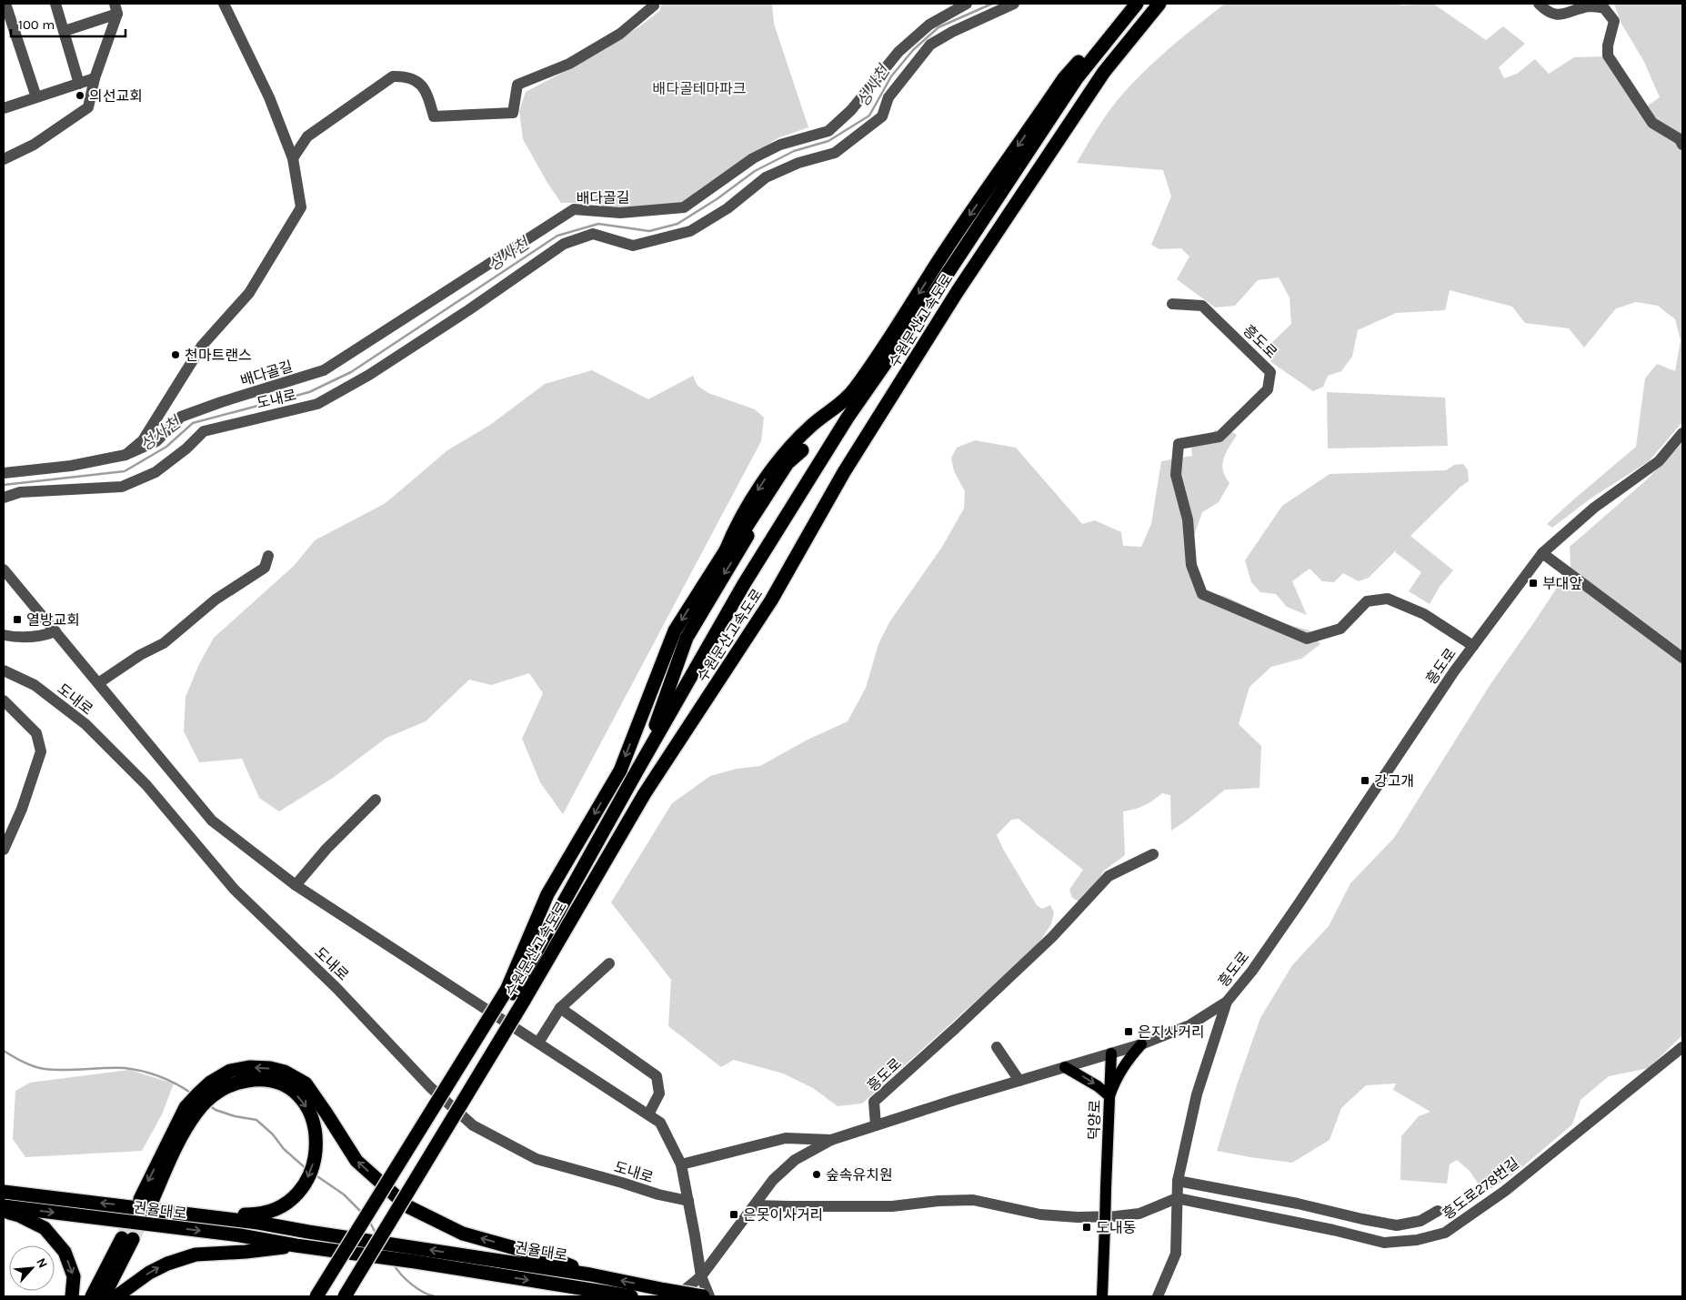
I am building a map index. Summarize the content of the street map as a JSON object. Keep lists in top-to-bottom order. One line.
{"streets":{"highway":["수원문산고속도로","권율대로"],"main road":["덕양로"],"street":["배다골길","흥도로","도내로","흥도로278번길"]},"crossings":[["흥도로","도내로"],["흥도로","덕양로"],["흥도로","권율대로"]],"water":["성사천"],"parks":["배다골테마파크"],"places":{"other":["의선교회","천마트랜스","숲속유치원"],"transit":["부대앞","열방교회","강고개","은지사거리","은못이사거리","도내동"]},"scale_bar":"100 m","north":"top right"}
